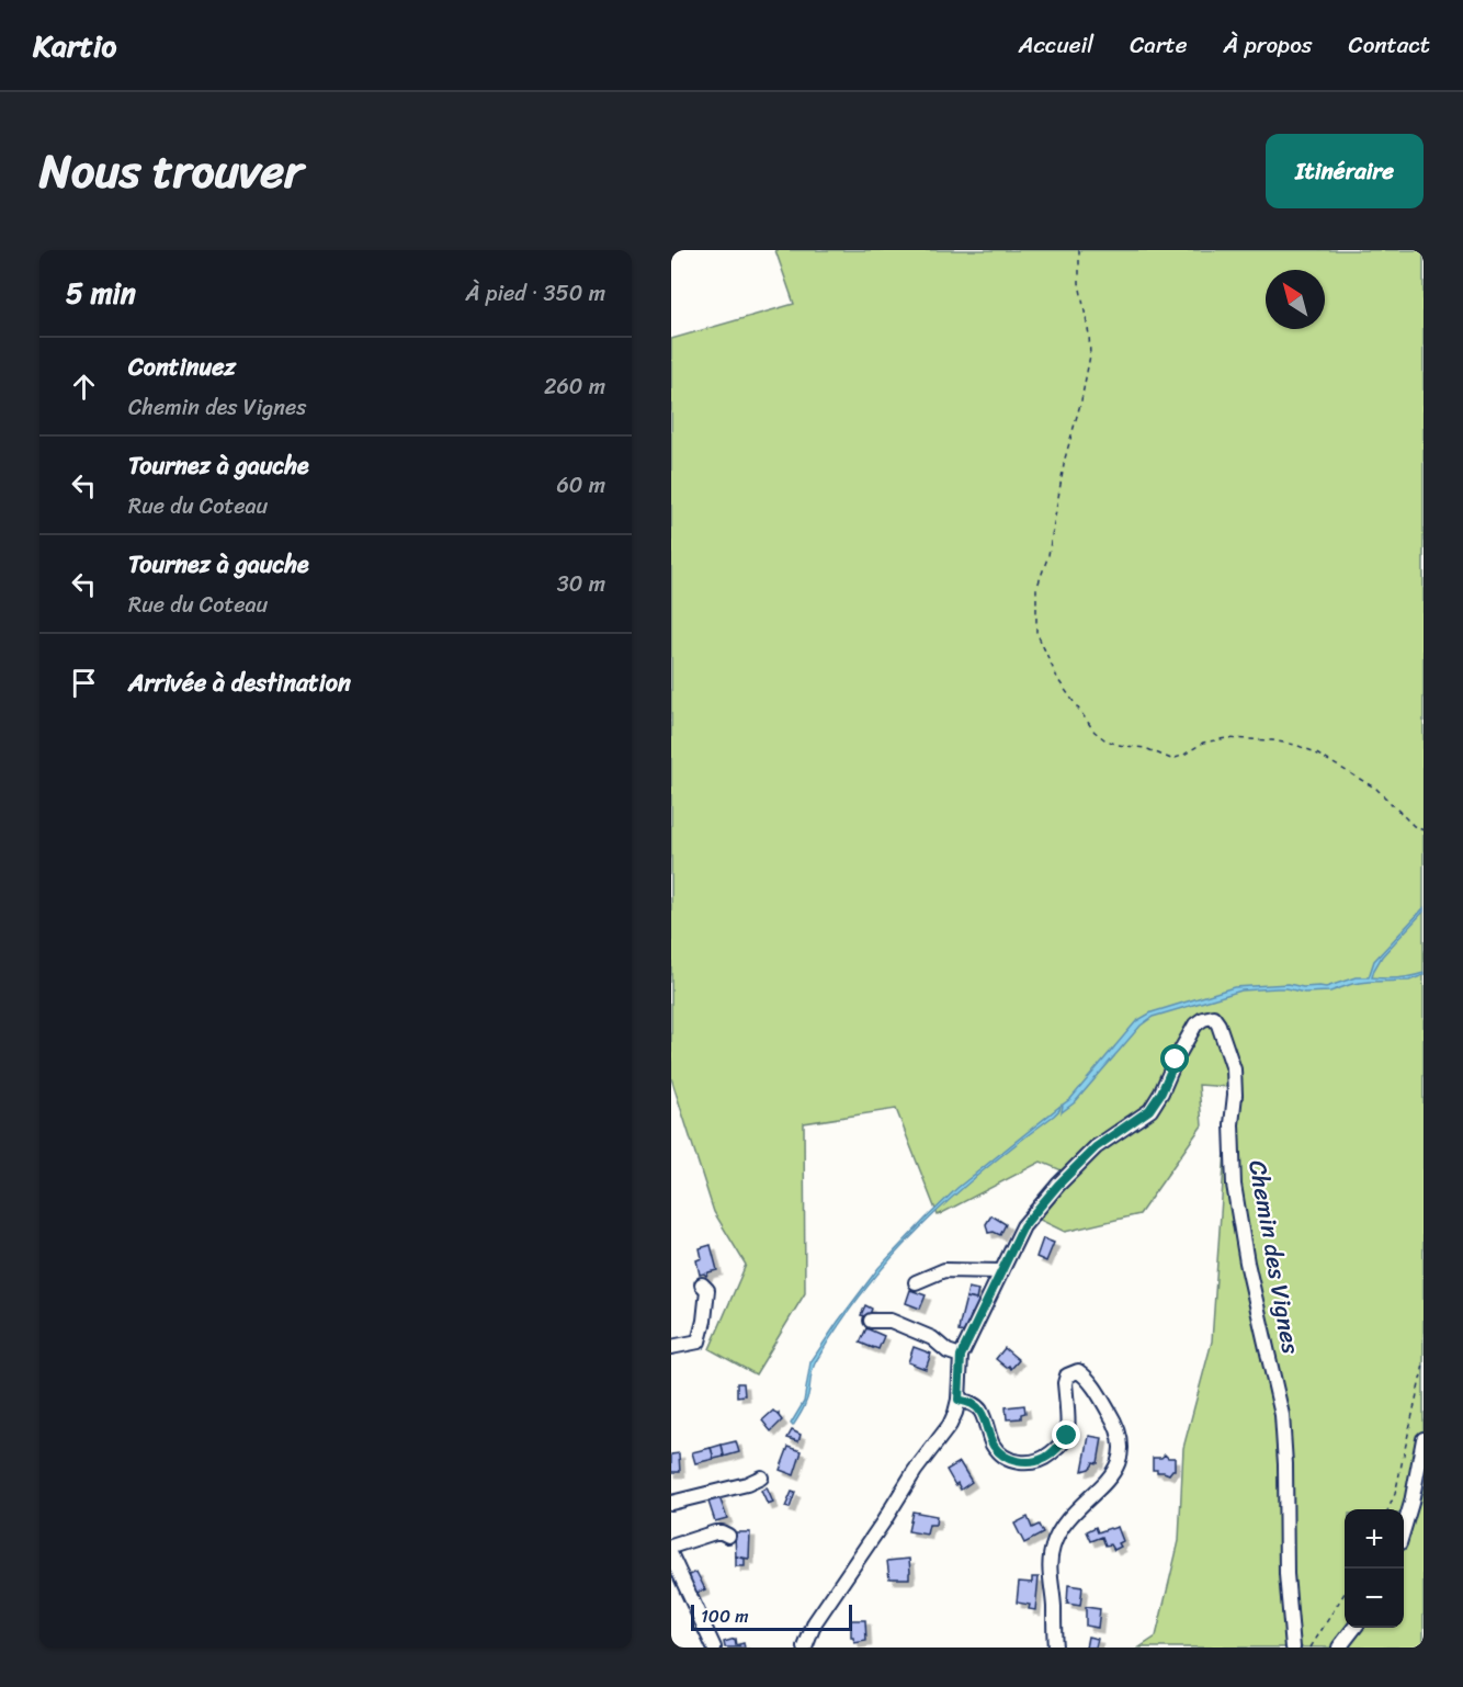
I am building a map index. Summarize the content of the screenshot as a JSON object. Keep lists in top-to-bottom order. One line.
{"streets":{"street":["Chemin des Vignes"]},"scale_bar":"100 m","north":"top left","page":{"header":"Kartio","nav":["Accueil","Carte","À propos","Contact"],"title":"Nous trouver","buttons":"Itinéraire","heading":["5 min","À pied · 350 m"],"list":[["Continuez","Chemin des Vignes","260 m"],["Tournez à gauche","Rue du Coteau","60 m"],["Tournez à gauche","Rue du Coteau","30 m"],"Arrivée à destination"],"map_buttons":["+","−"],"scale":"100 m"}}
